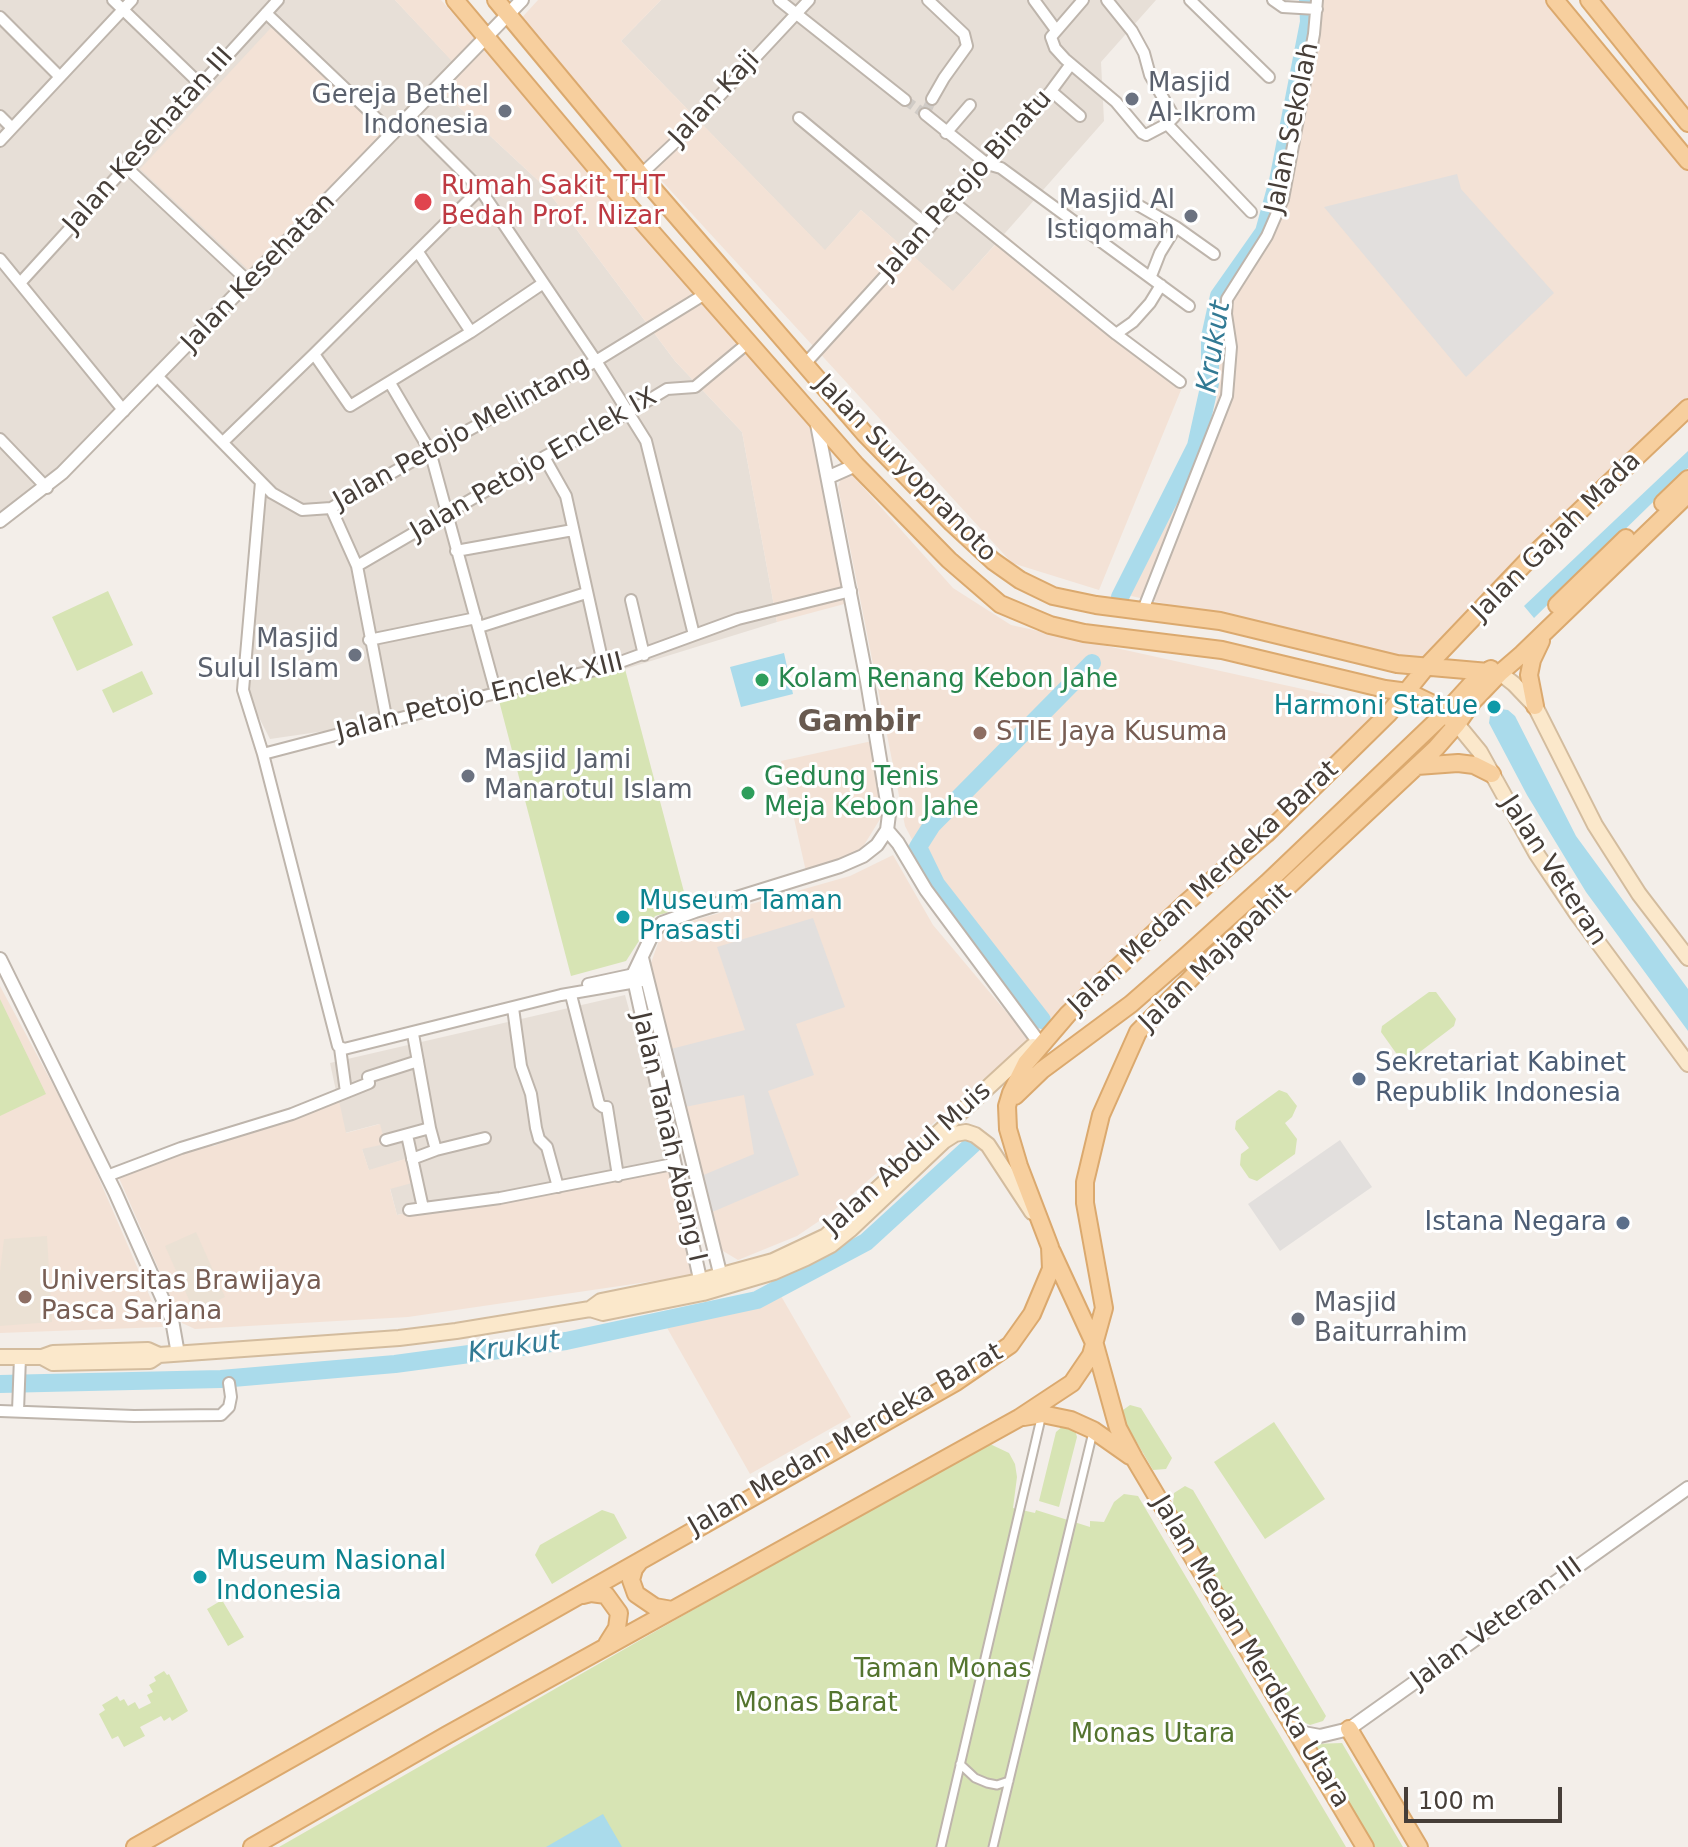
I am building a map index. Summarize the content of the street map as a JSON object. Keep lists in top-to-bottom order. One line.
{"streets":{"main road":["Jalan Suryopranoto","Jalan Gajah Mada","Jalan Veteran","Jalan Medan Merdeka Barat","Jalan Majapahit","Jalan Abdul Muis","Jalan Medan Merdeka Utara"],"street":["Jalan Kaji","Jalan Sekolah","Jalan Kesehatan III","Jalan Petojo Binatu","Jalan Kesehatan","Jalan Petojo Melintang","Jalan Petojo Enclek IX","Jalan Petojo Enclek XIII","Jalan Tanah Abang I","Jalan Veteran III"]},"crossings":[["Jalan Kaji","Jalan Suryopranoto"],["Jalan Sekolah","Jalan Suryopranoto"],["Jalan Petojo Binatu","Jalan Suryopranoto"],["Jalan Kesehatan","Jalan Petojo Melintang"],["Jalan Kesehatan","Jalan Suryopranoto"],["Jalan Petojo Melintang","Jalan Suryopranoto"],["Jalan Petojo Enclek IX","Jalan Suryopranoto"],["Jalan Suryopranoto","Jalan Gajah Mada"],["Jalan Suryopranoto","Jalan Veteran"],["Jalan Suryopranoto","Jalan Medan Merdeka Barat"],["Jalan Gajah Mada","Jalan Medan Merdeka Barat"],["Jalan Veteran","Jalan Medan Merdeka Barat"],["Jalan Veteran","Jalan Majapahit"],["Jalan Medan Merdeka Barat","Jalan Majapahit"],["Jalan Medan Merdeka Barat","Jalan Abdul Muis"],["Jalan Majapahit","Jalan Medan Merdeka Utara"],["Jalan Tanah Abang I","Jalan Abdul Muis"],["Jalan Veteran III","Jalan Medan Merdeka Utara"]],"districts":["Gambir"],"water":["Krukut"],"parks":["Taman Monas","Monas Barat","Monas Utara"],"places":["Masjid Al-Ikrom","Gereja Bethel Indonesia","Rumah Sakit THT Bedah Prof. Nizar","Masjid Al Istiqomah","Masjid Sulul Islam","Kolam Renang Kebon Jahe","Harmoni Statue","STIE Jaya Kusuma","Masjid Jami Manarotul Islam","Gedung Tenis Meja Kebon Jahe","Museum Taman Prasasti","Sekretariat Kabinet Republik Indonesia","Istana Negara","Universitas Brawijaya Pasca Sarjana","Masjid Baiturrahim","Museum Nasional Indonesia"],"scale_bar":"100 m"}
